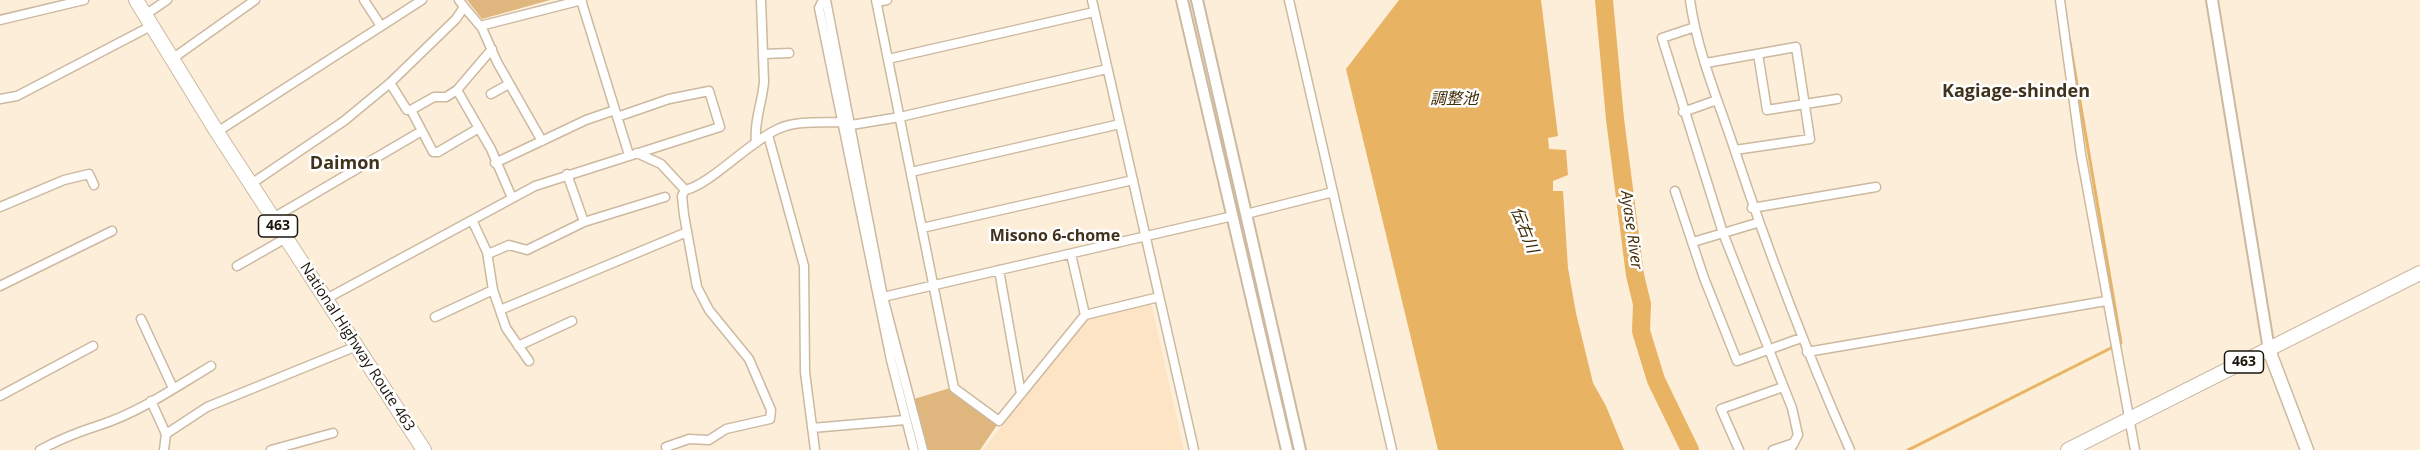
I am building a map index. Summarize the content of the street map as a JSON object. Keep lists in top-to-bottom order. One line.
{"streets":{"highway":["463","National Highway Route 463"]},"districts":["Kagiage-shinden","Daimon","Misono 6-chome"],"water":["調整池","伝右川","Ayase River"]}
